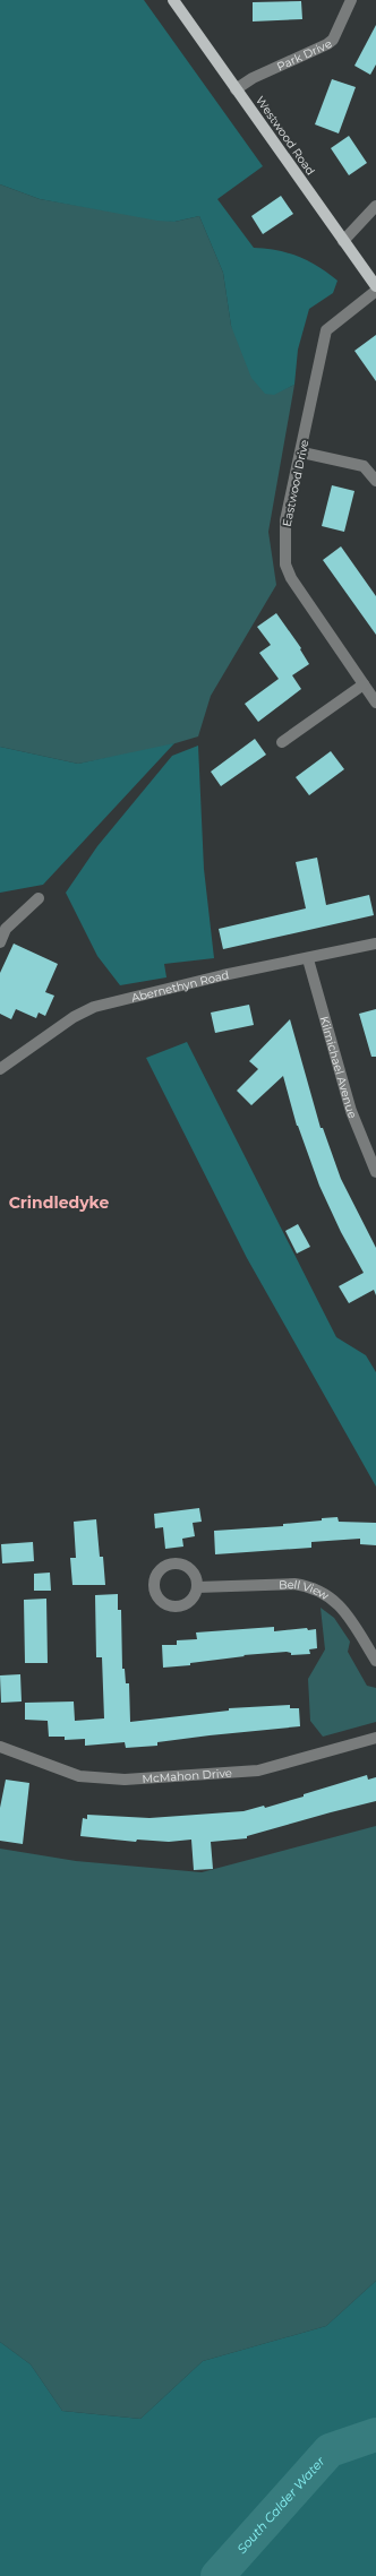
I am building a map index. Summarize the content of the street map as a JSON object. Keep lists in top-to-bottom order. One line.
{"streets":{"main road":["Westwood Road"],"street":["Park Drive","Eastwood Drive","Abernethyn Road","Kilmichael Avenue","Bell View","McMahon Drive"]},"crossings":[["Park Drive","Westwood Road"],["Abernethyn Road","Kilmichael Avenue"]],"districts":["Crindledyke"],"water":["South Calder Water"]}
